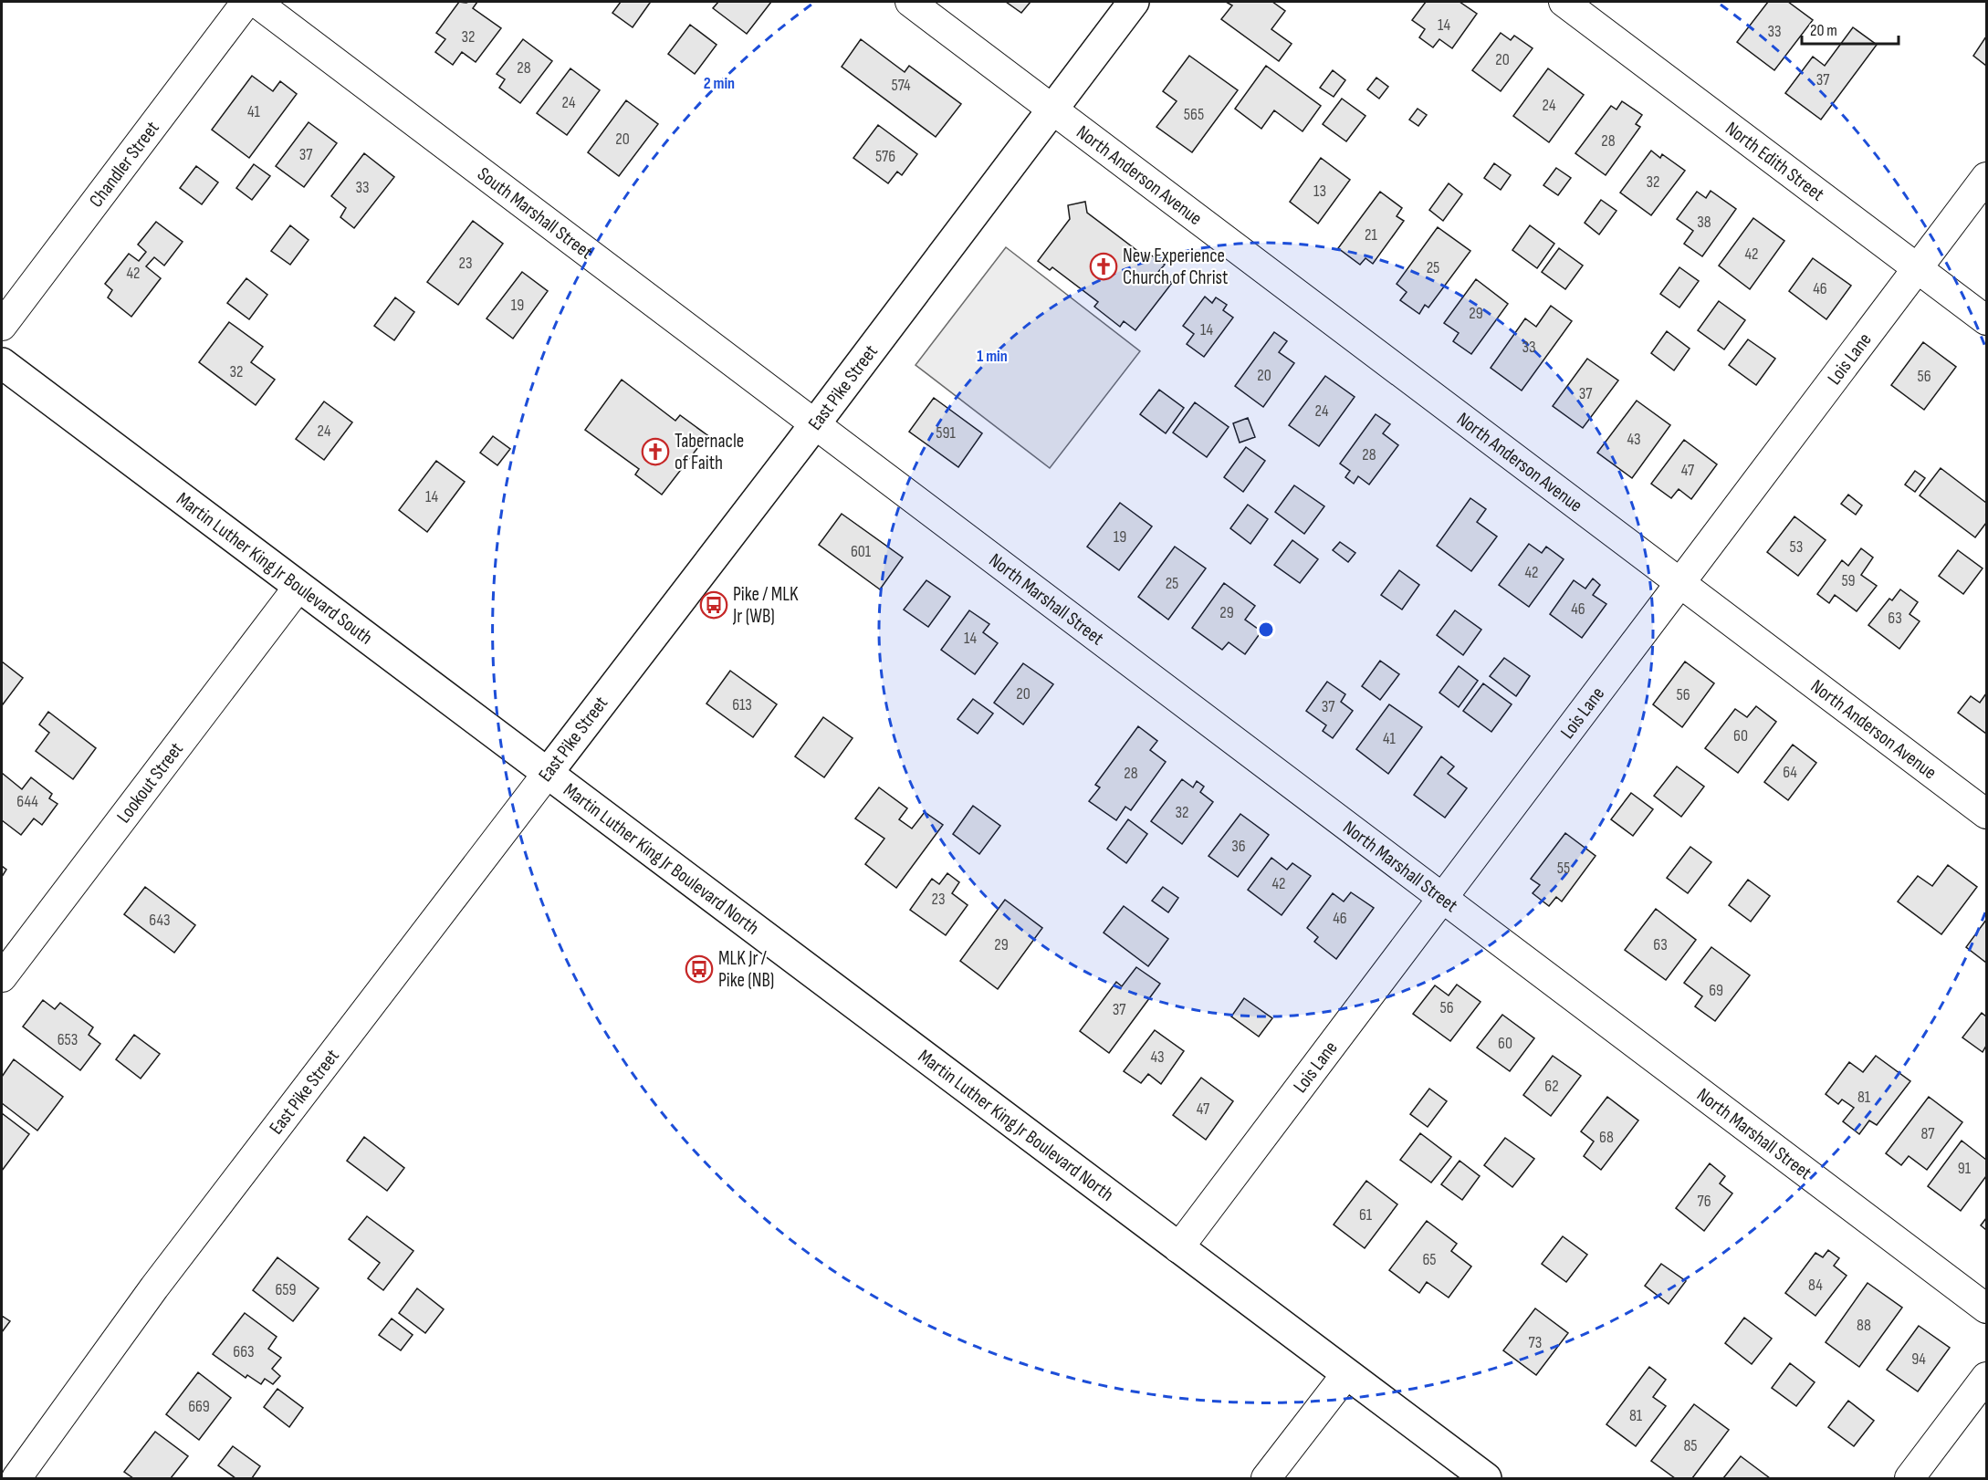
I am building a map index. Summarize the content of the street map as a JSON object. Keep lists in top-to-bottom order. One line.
{"streets":{"main road":["East Pike Street","Martin Luther King Jr Boulevard South","Martin Luther King Jr Boulevard North"],"street":["North Edith Street","Chandler Street","North Anderson Avenue","South Marshall Street","Lois Lane","North Marshall Street","Lookout Street"]},"crossings":[["North Edith Street","Lois Lane"],["North Anderson Avenue","Lois Lane"],["North Anderson Avenue","East Pike Street"],["South Marshall Street","East Pike Street"],["South Marshall Street","North Marshall Street"],["Lois Lane","North Marshall Street"],["Lois Lane","Martin Luther King Jr Boulevard North"],["East Pike Street","Martin Luther King Jr Boulevard South"],["East Pike Street","North Marshall Street"],["East Pike Street","Martin Luther King Jr Boulevard North"],["Martin Luther King Jr Boulevard South","Lookout Street"],["Martin Luther King Jr Boulevard South","Martin Luther King Jr Boulevard North"]],"places":{"church":["New Experience Church of Christ","Tabernacle of Faith"],"bus stop":["Pike / MLK Jr (WB)","MLK Jr / Pike (NB)"]},"house_numbers":["14","33","32","20","28","37","574","24","24","41","565","20","28","37","576","32","33","13","38","21","42","23","25","42","46","19","29","14","33","32","20","56","37","24","24","591","43","28","47","14","19","53","601","42","59","25","46","29","63","14","20","56","613","37","60","41","64","28","644","32","36","55","42","23","46","643","29","63","69","56","37","653","60","43","62","81","47","87","68","91","76","61","65","84","659","88","73","663","94","669","81","85"],"scale_bar":"20 m","rings":["2 min","1 min"]}
